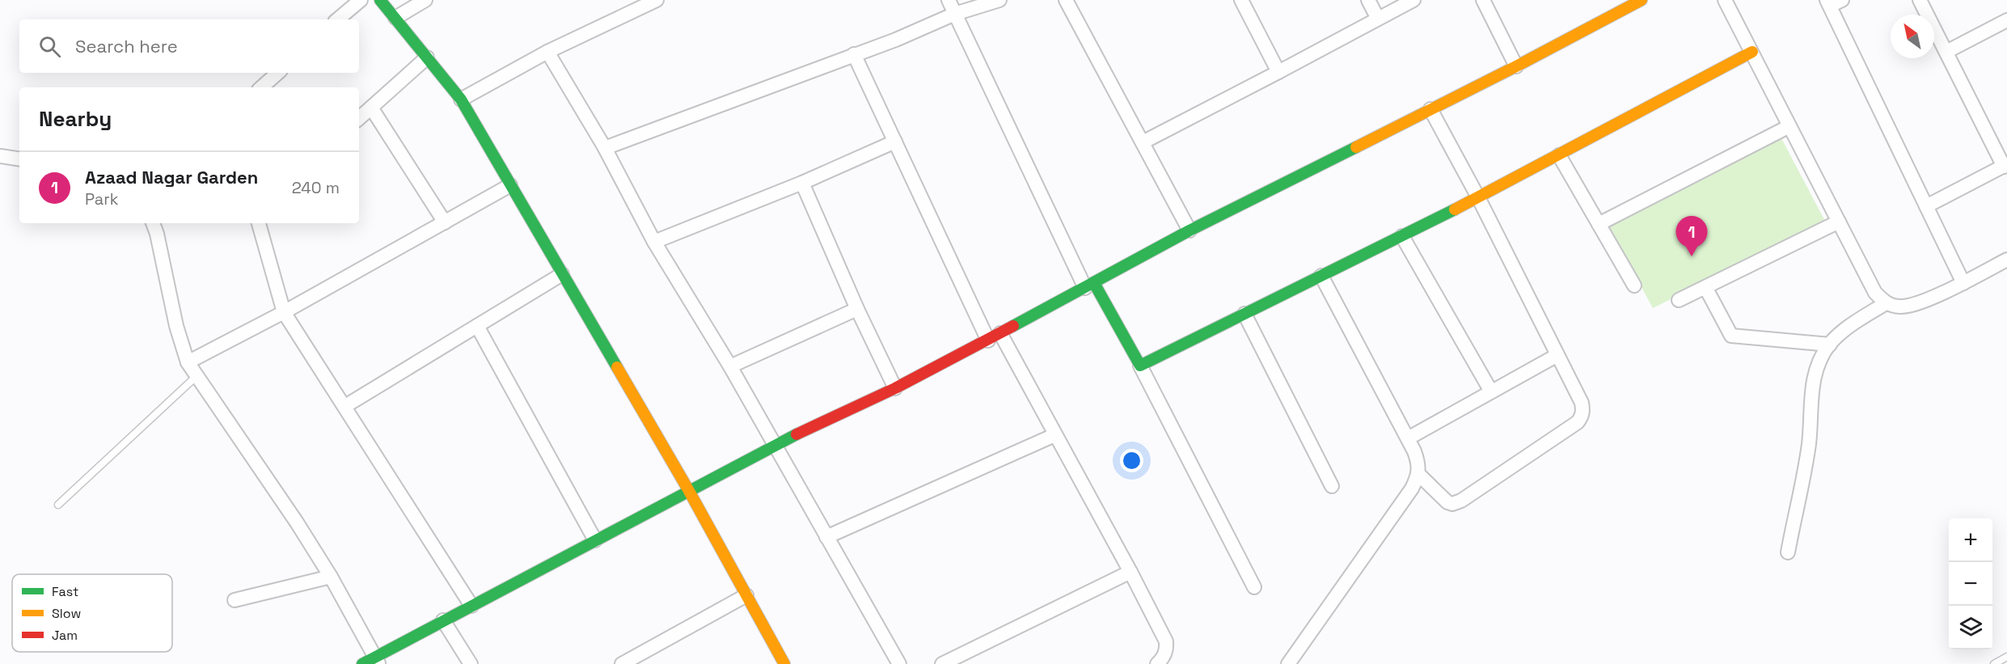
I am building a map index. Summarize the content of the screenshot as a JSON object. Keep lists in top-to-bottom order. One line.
{"legend":["Fast","Slow","Jam"],"north":"top left","page":{"search":"Search here","heading":"Nearby","list":[{"mark":"1","name":"Azaad Nagar Garden","note":"Park","value":"240 m"}],"pins":"1","map_buttons":["+","−"]}}
